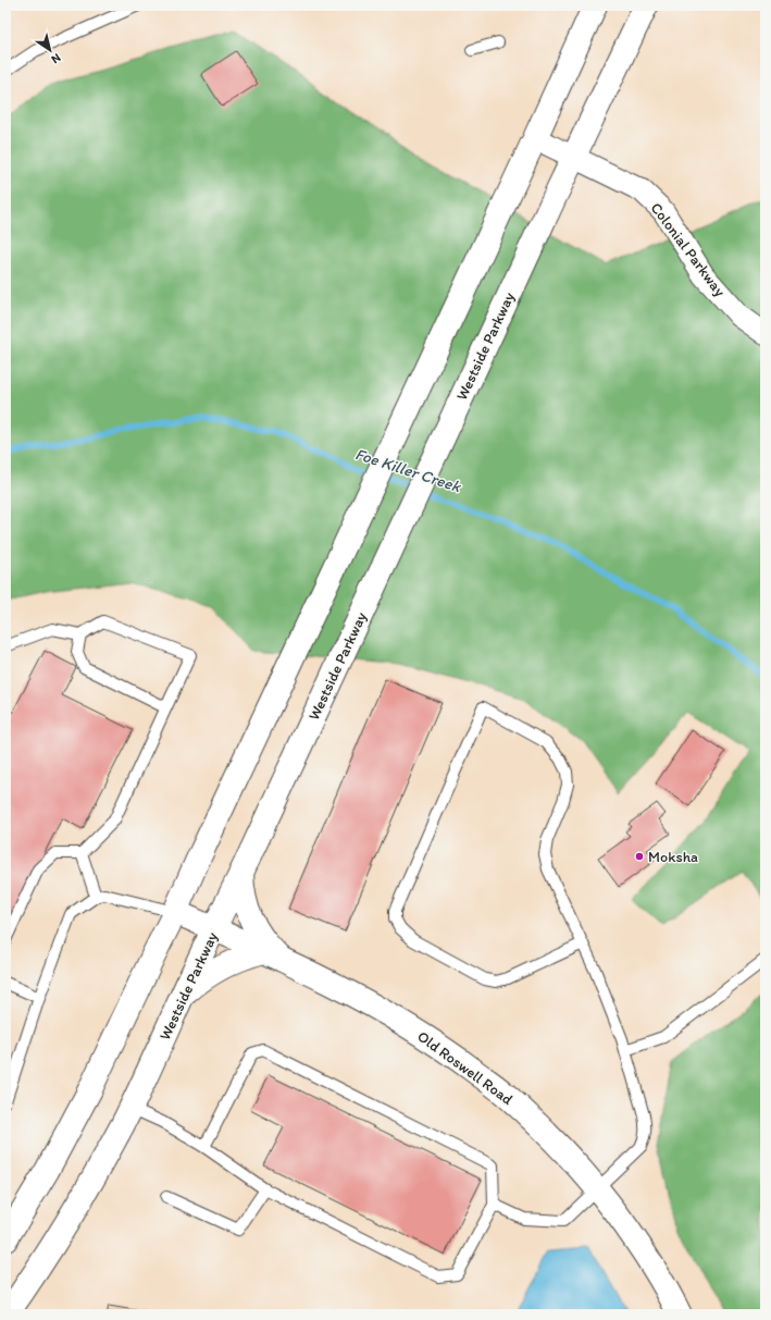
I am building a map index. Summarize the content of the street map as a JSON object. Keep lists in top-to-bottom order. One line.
{"streets":{"main road":["Westside Parkway","Old Roswell Road"],"street":["Colonial Parkway"]},"crossings":[["Colonial Parkway","Westside Parkway"],["Westside Parkway","Old Roswell Road"]],"water":["Foe Killer Creek"],"places":["Moksha"],"north":"bottom right"}
